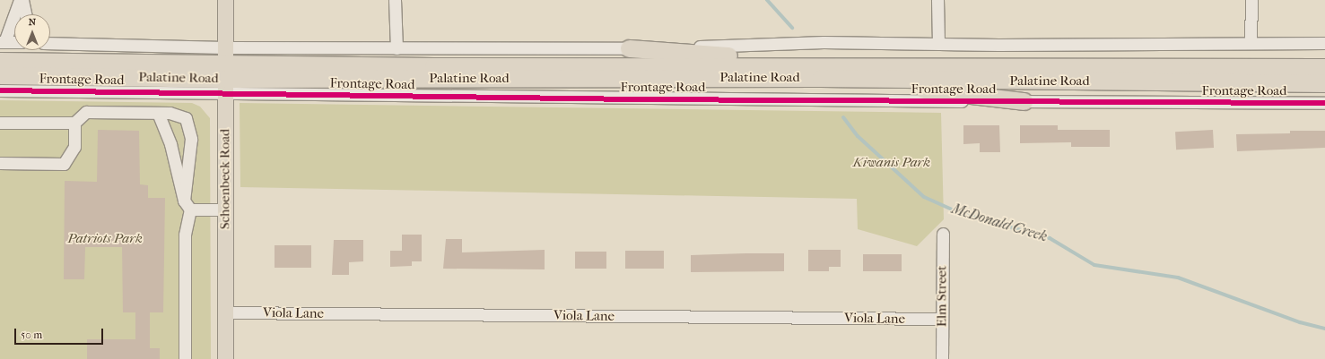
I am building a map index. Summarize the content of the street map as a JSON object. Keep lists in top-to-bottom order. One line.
{"streets":{"highway":["Palatine Road"],"main road":["Schoenbeck Road"],"street":["Frontage Road","Elm Street","Viola Lane"]},"crossings":[["Palatine Road","Frontage Road"],["Palatine Road","Schoenbeck Road"],["Frontage Road","Schoenbeck Road"],["Schoenbeck Road","Viola Lane"],["Elm Street","Viola Lane"]],"water":["McDonald Creek"],"parks":["Kiwanis Park","Patriots Park"],"scale_bar":"50 m","north":"top"}
